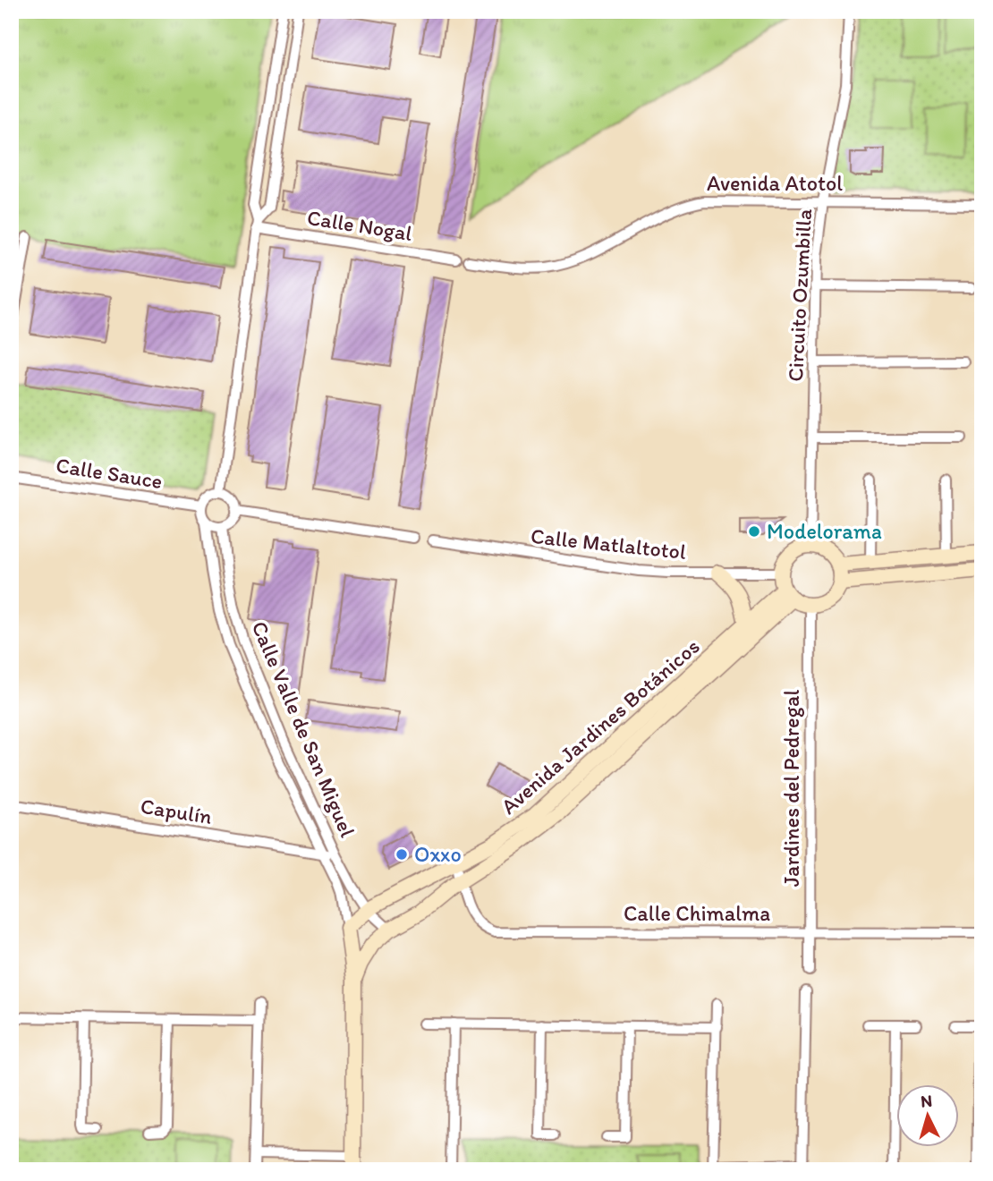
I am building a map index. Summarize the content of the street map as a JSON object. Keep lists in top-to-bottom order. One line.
{"streets":{"street":["Avenida Atotol","Calle Nogal","Circuito Ozumbilla","Calle Sauce","Calle Matlaltotol","Avenida Jardines Botánicos","Calle Valle de San Miguel","Jardines del Pedregal","Capulín","Calle Chimalma"]},"crossings":[["Avenida Atotol","Circuito Ozumbilla"],["Circuito Ozumbilla","Calle Matlaltotol"],["Circuito Ozumbilla","Avenida Jardines Botánicos"],["Circuito Ozumbilla","Jardines del Pedregal"],["Calle Sauce","Calle Valle de San Miguel"],["Calle Matlaltotol","Avenida Jardines Botánicos"],["Calle Matlaltotol","Jardines del Pedregal"],["Avenida Jardines Botánicos","Calle Valle de San Miguel"],["Avenida Jardines Botánicos","Jardines del Pedregal"],["Avenida Jardines Botánicos","Calle Chimalma"],["Calle Valle de San Miguel","Capulín"],["Jardines del Pedregal","Calle Chimalma"]],"places":["Modelorama","Oxxo"],"north":"top"}
